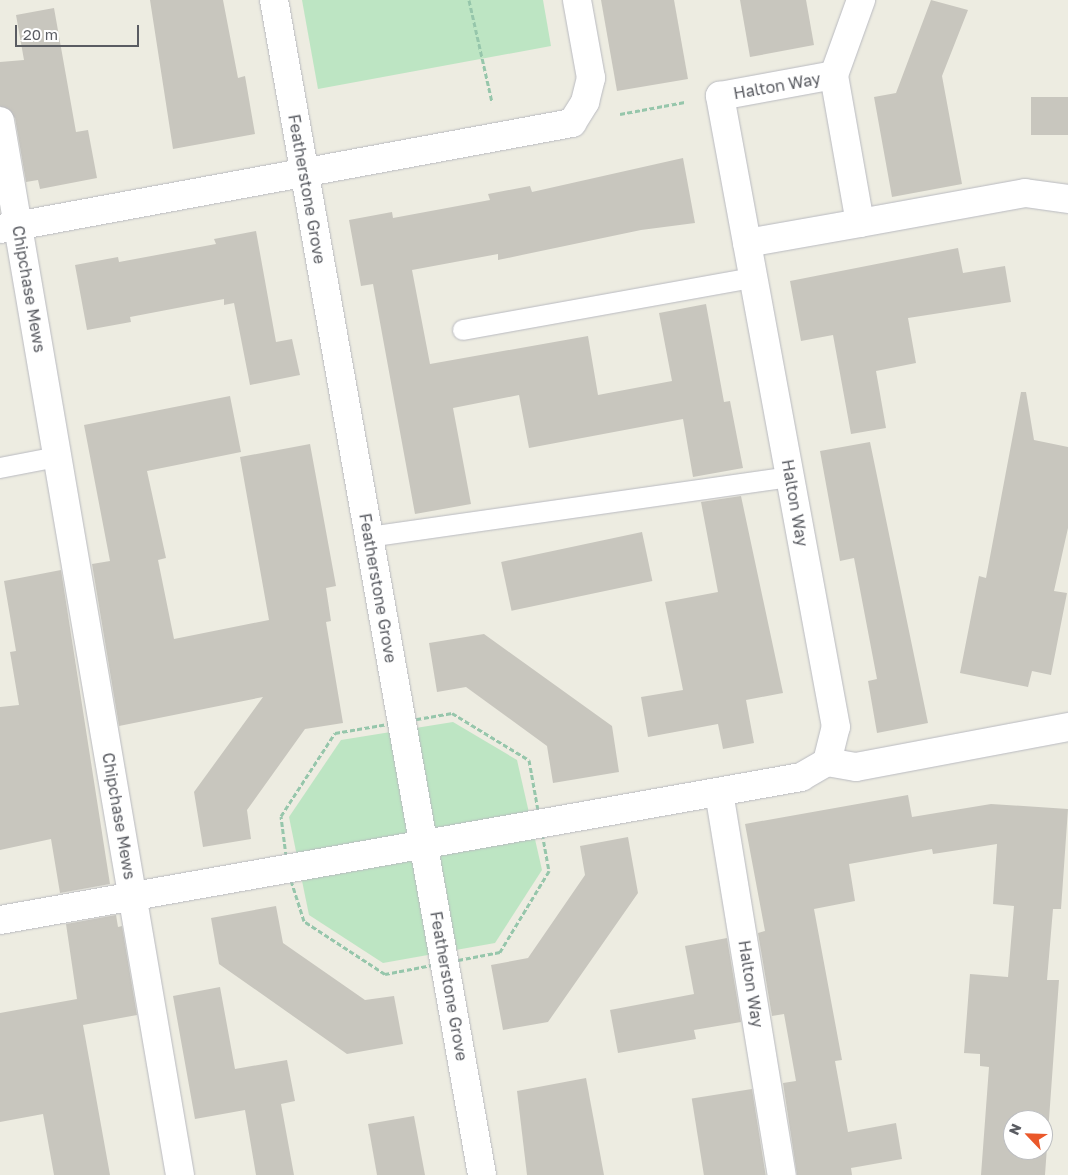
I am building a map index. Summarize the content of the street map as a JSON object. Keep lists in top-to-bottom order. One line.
{"streets":{"street":["Halton Way","Featherstone Grove","Chipchase Mews"]},"scale_bar":"20 m","north":"top left"}
